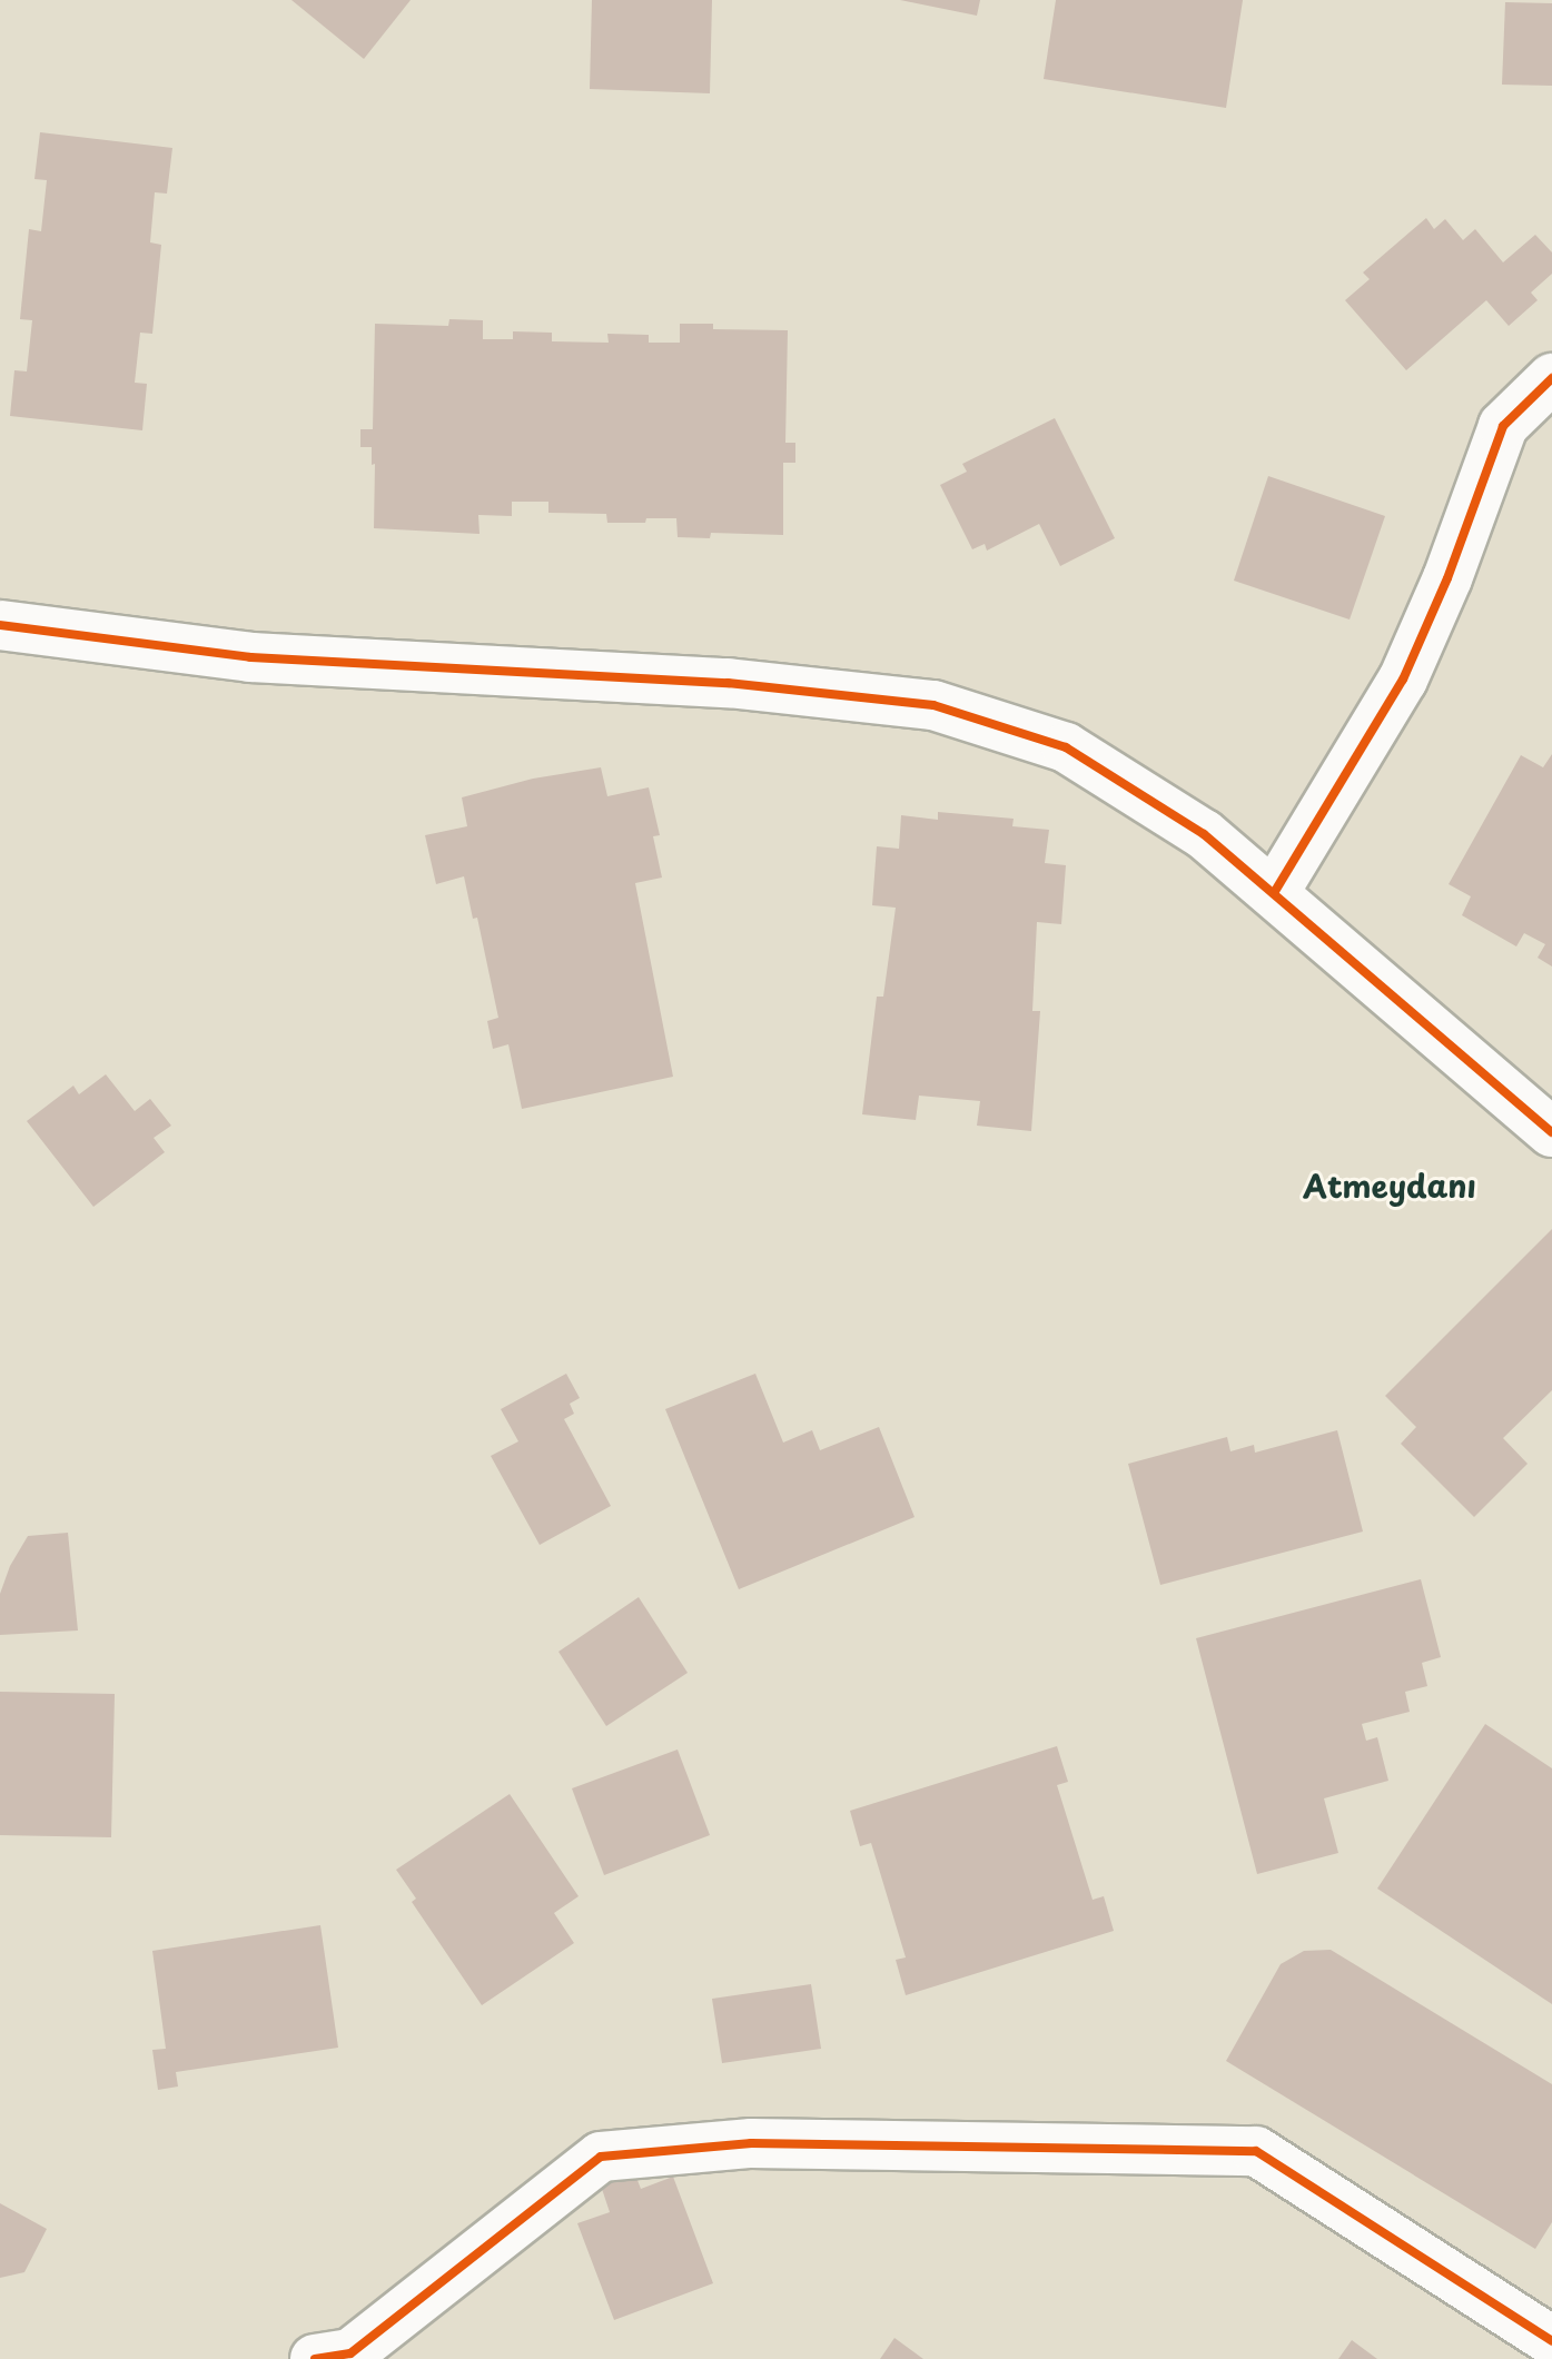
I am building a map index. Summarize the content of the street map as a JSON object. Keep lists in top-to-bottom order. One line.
{"districts":["Atmeydanı"]}
